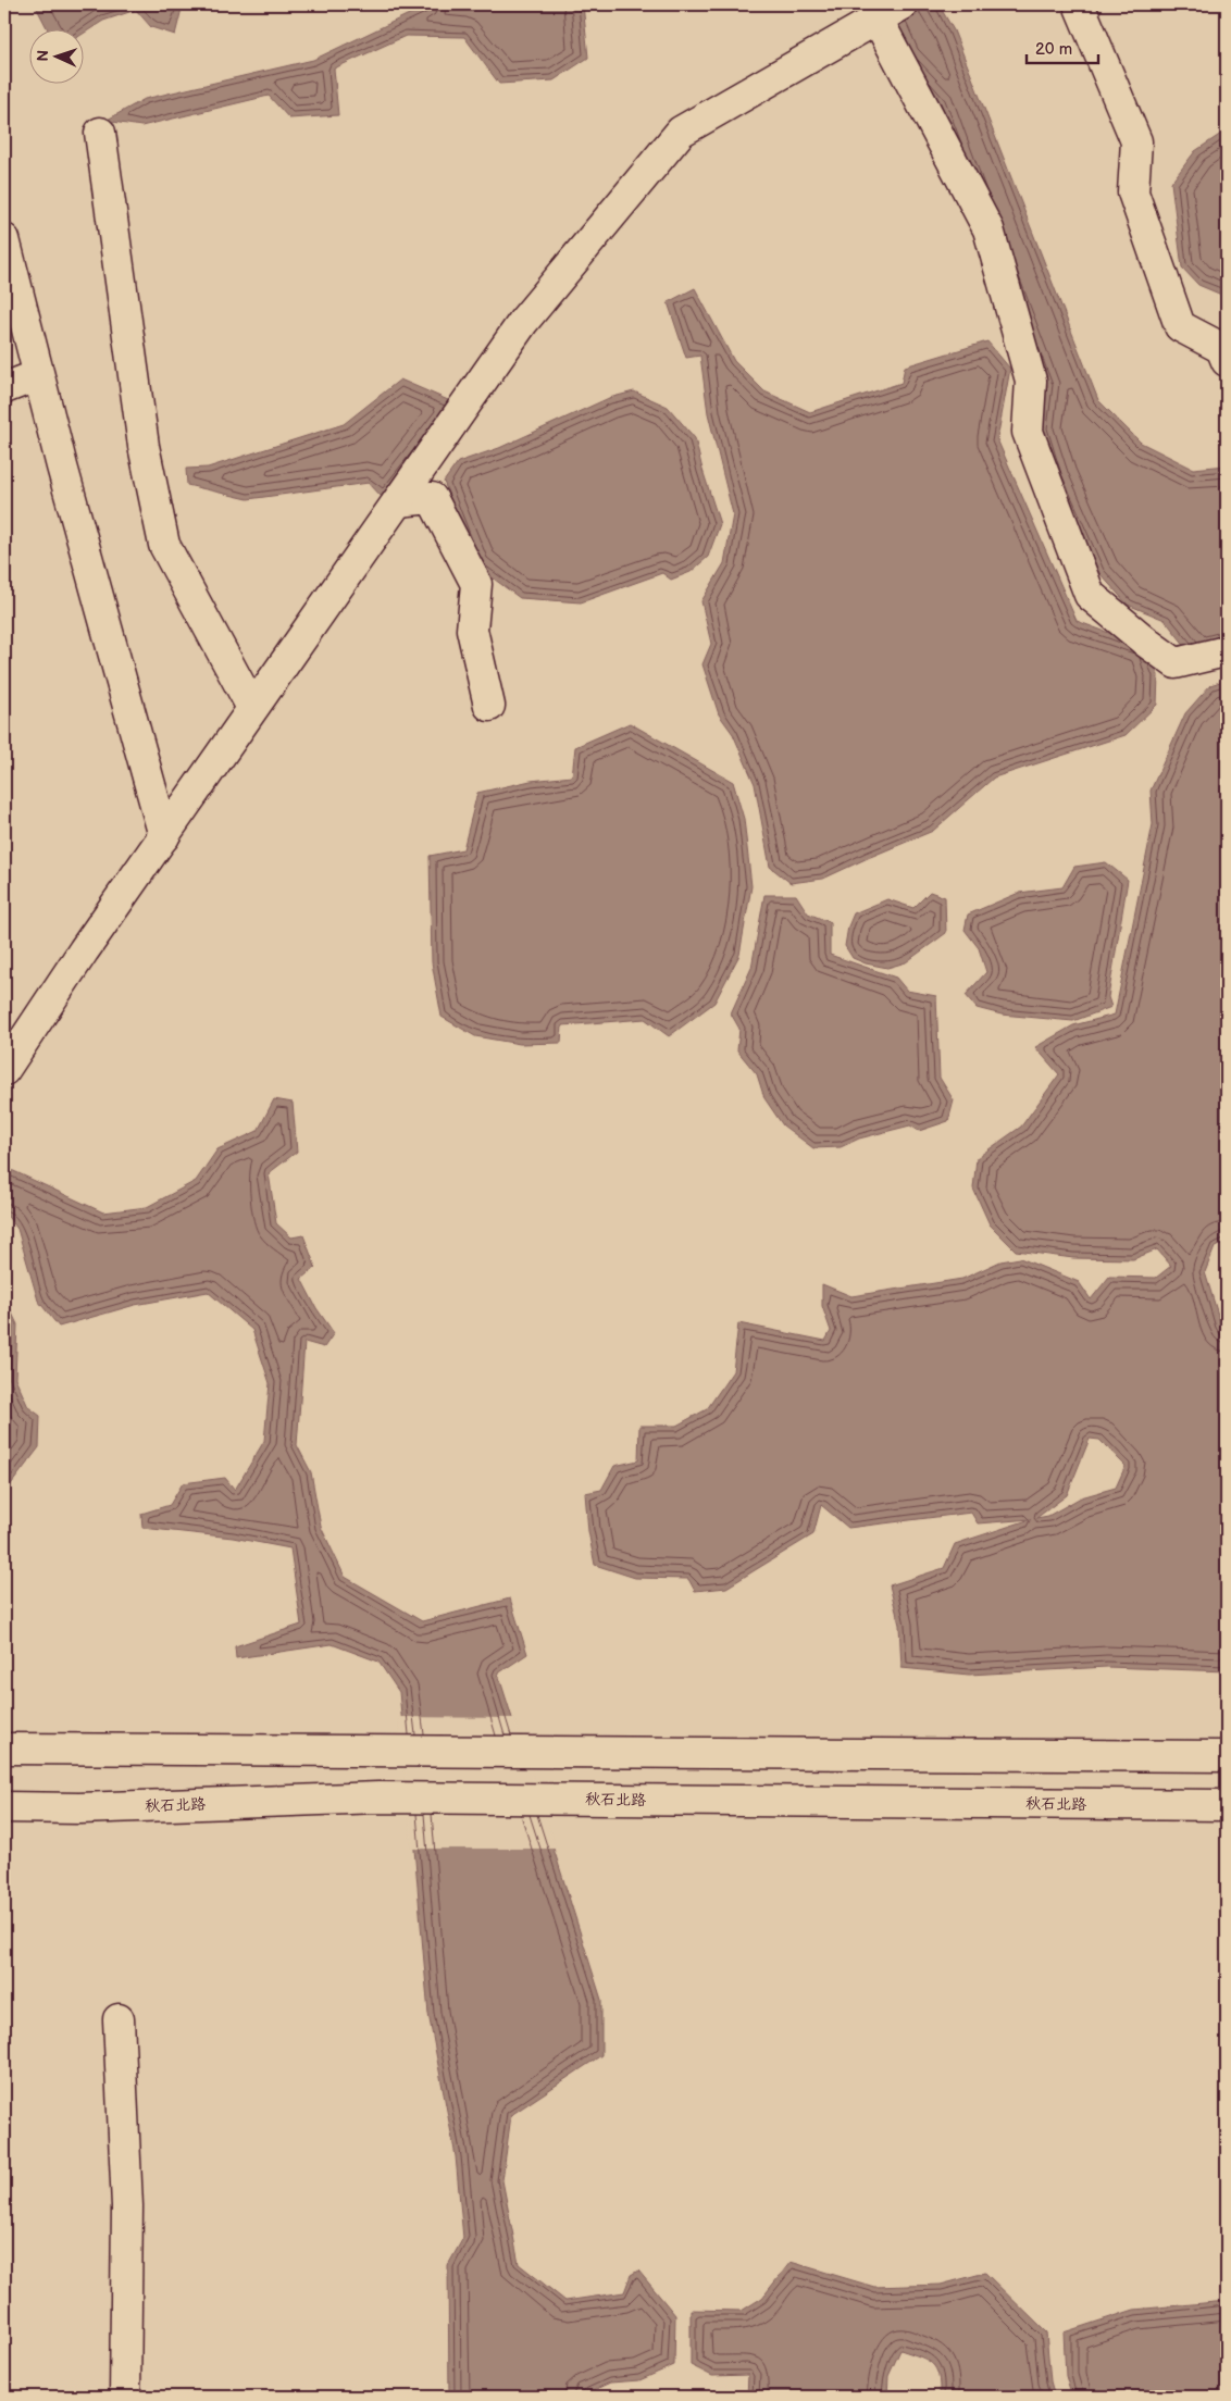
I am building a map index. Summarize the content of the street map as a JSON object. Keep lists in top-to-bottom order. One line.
{"streets":{"street":["秋石北路"]},"scale_bar":"20 m","north":"left"}
